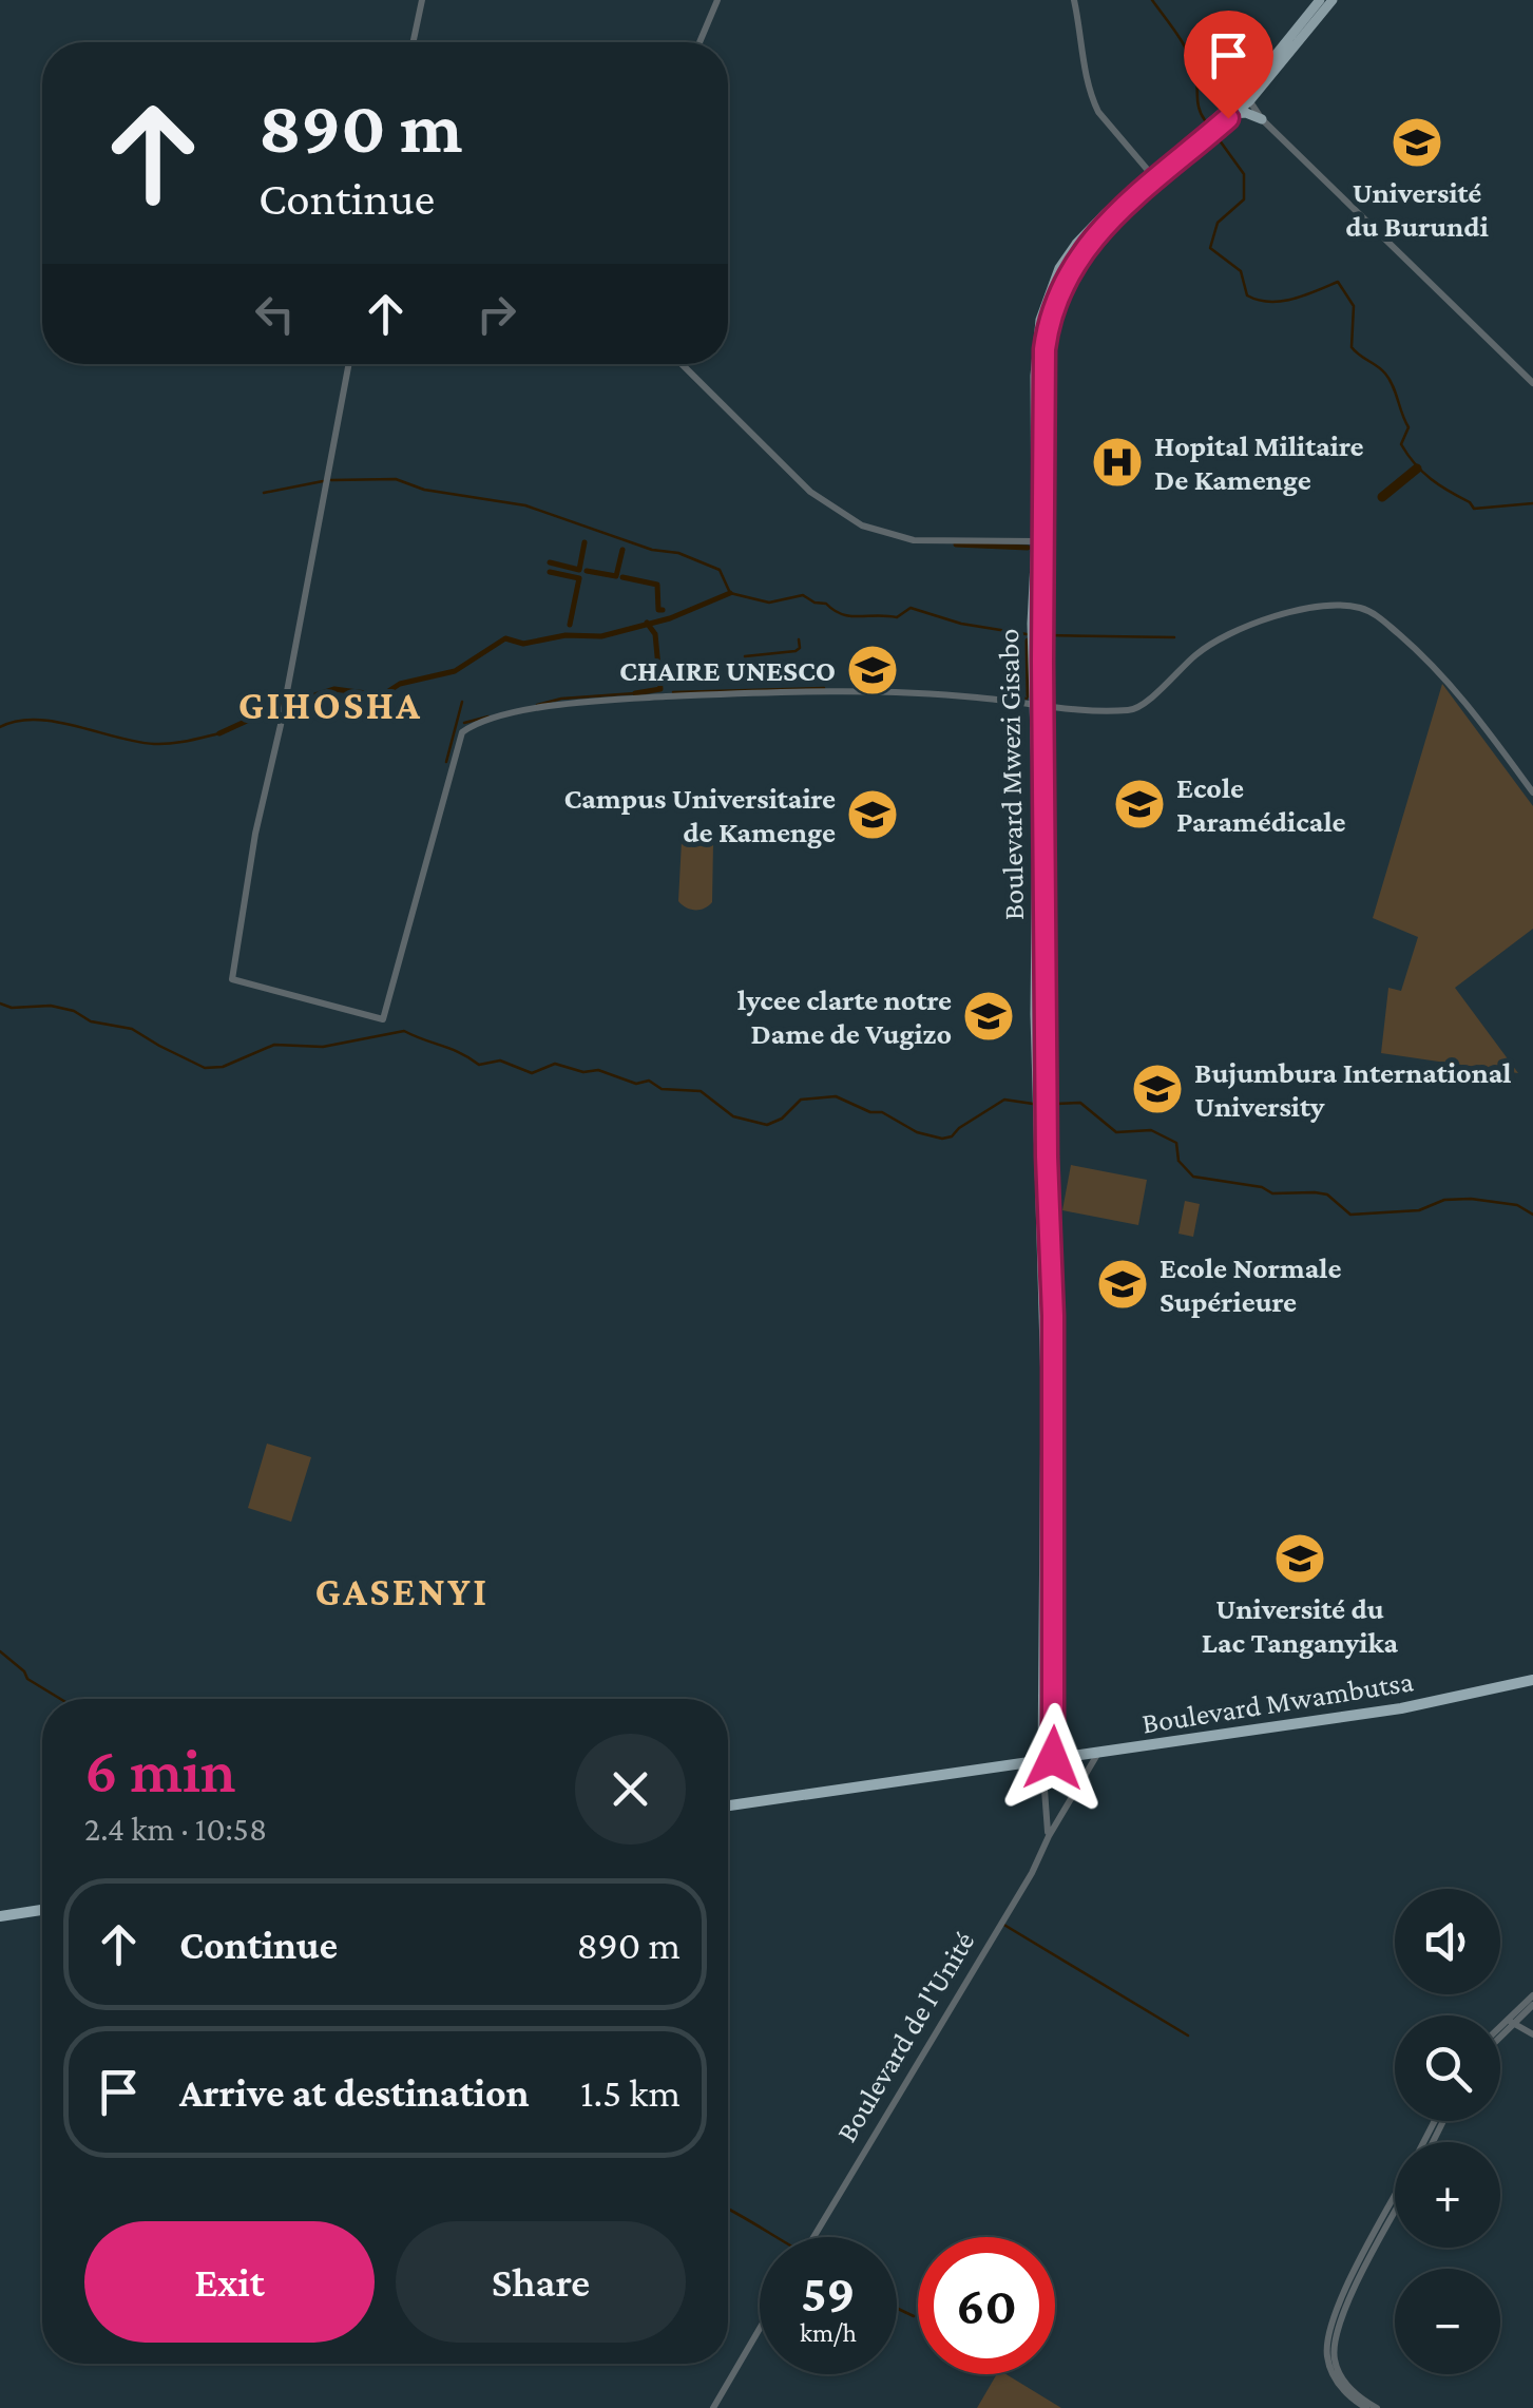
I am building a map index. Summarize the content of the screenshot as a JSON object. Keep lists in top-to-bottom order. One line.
{"streets":{"highway":["Boulevard Mwambutsa"],"main road":["Boulevard Mwezi Gisabo"],"street":["Boulevard de l'Unité"]},"crossings":[["Boulevard Mwezi Gisabo","Boulevard Mwambutsa"],["Boulevard Mwambutsa","Boulevard de l'Unité"]],"districts":["GIHOSHA","GASENYI"],"places":{"school or university":["Université du Burundi","CHAIRE UNESCO","Ecole Paramédicale","Campus Universitaire de Kamenge","lycee clarte notre Dame de Vugizo","Bujumbura International University","Ecole Normale Supérieure","Université du Lac Tanganyika"],"hospital":["Hopital Militaire De Kamenge"]},"page":{"turn":["890 m","Continue"],"heading":["6 min","2.4 km · 10:58"],"list":[{"name":"Continue","value":"890 m"},{"name":"Arrive at destination","value":"1.5 km"}],"map_buttons":["+","−"],"buttons":["Exit","Share"],"speed":"59 km/h","limit":"60"}}
